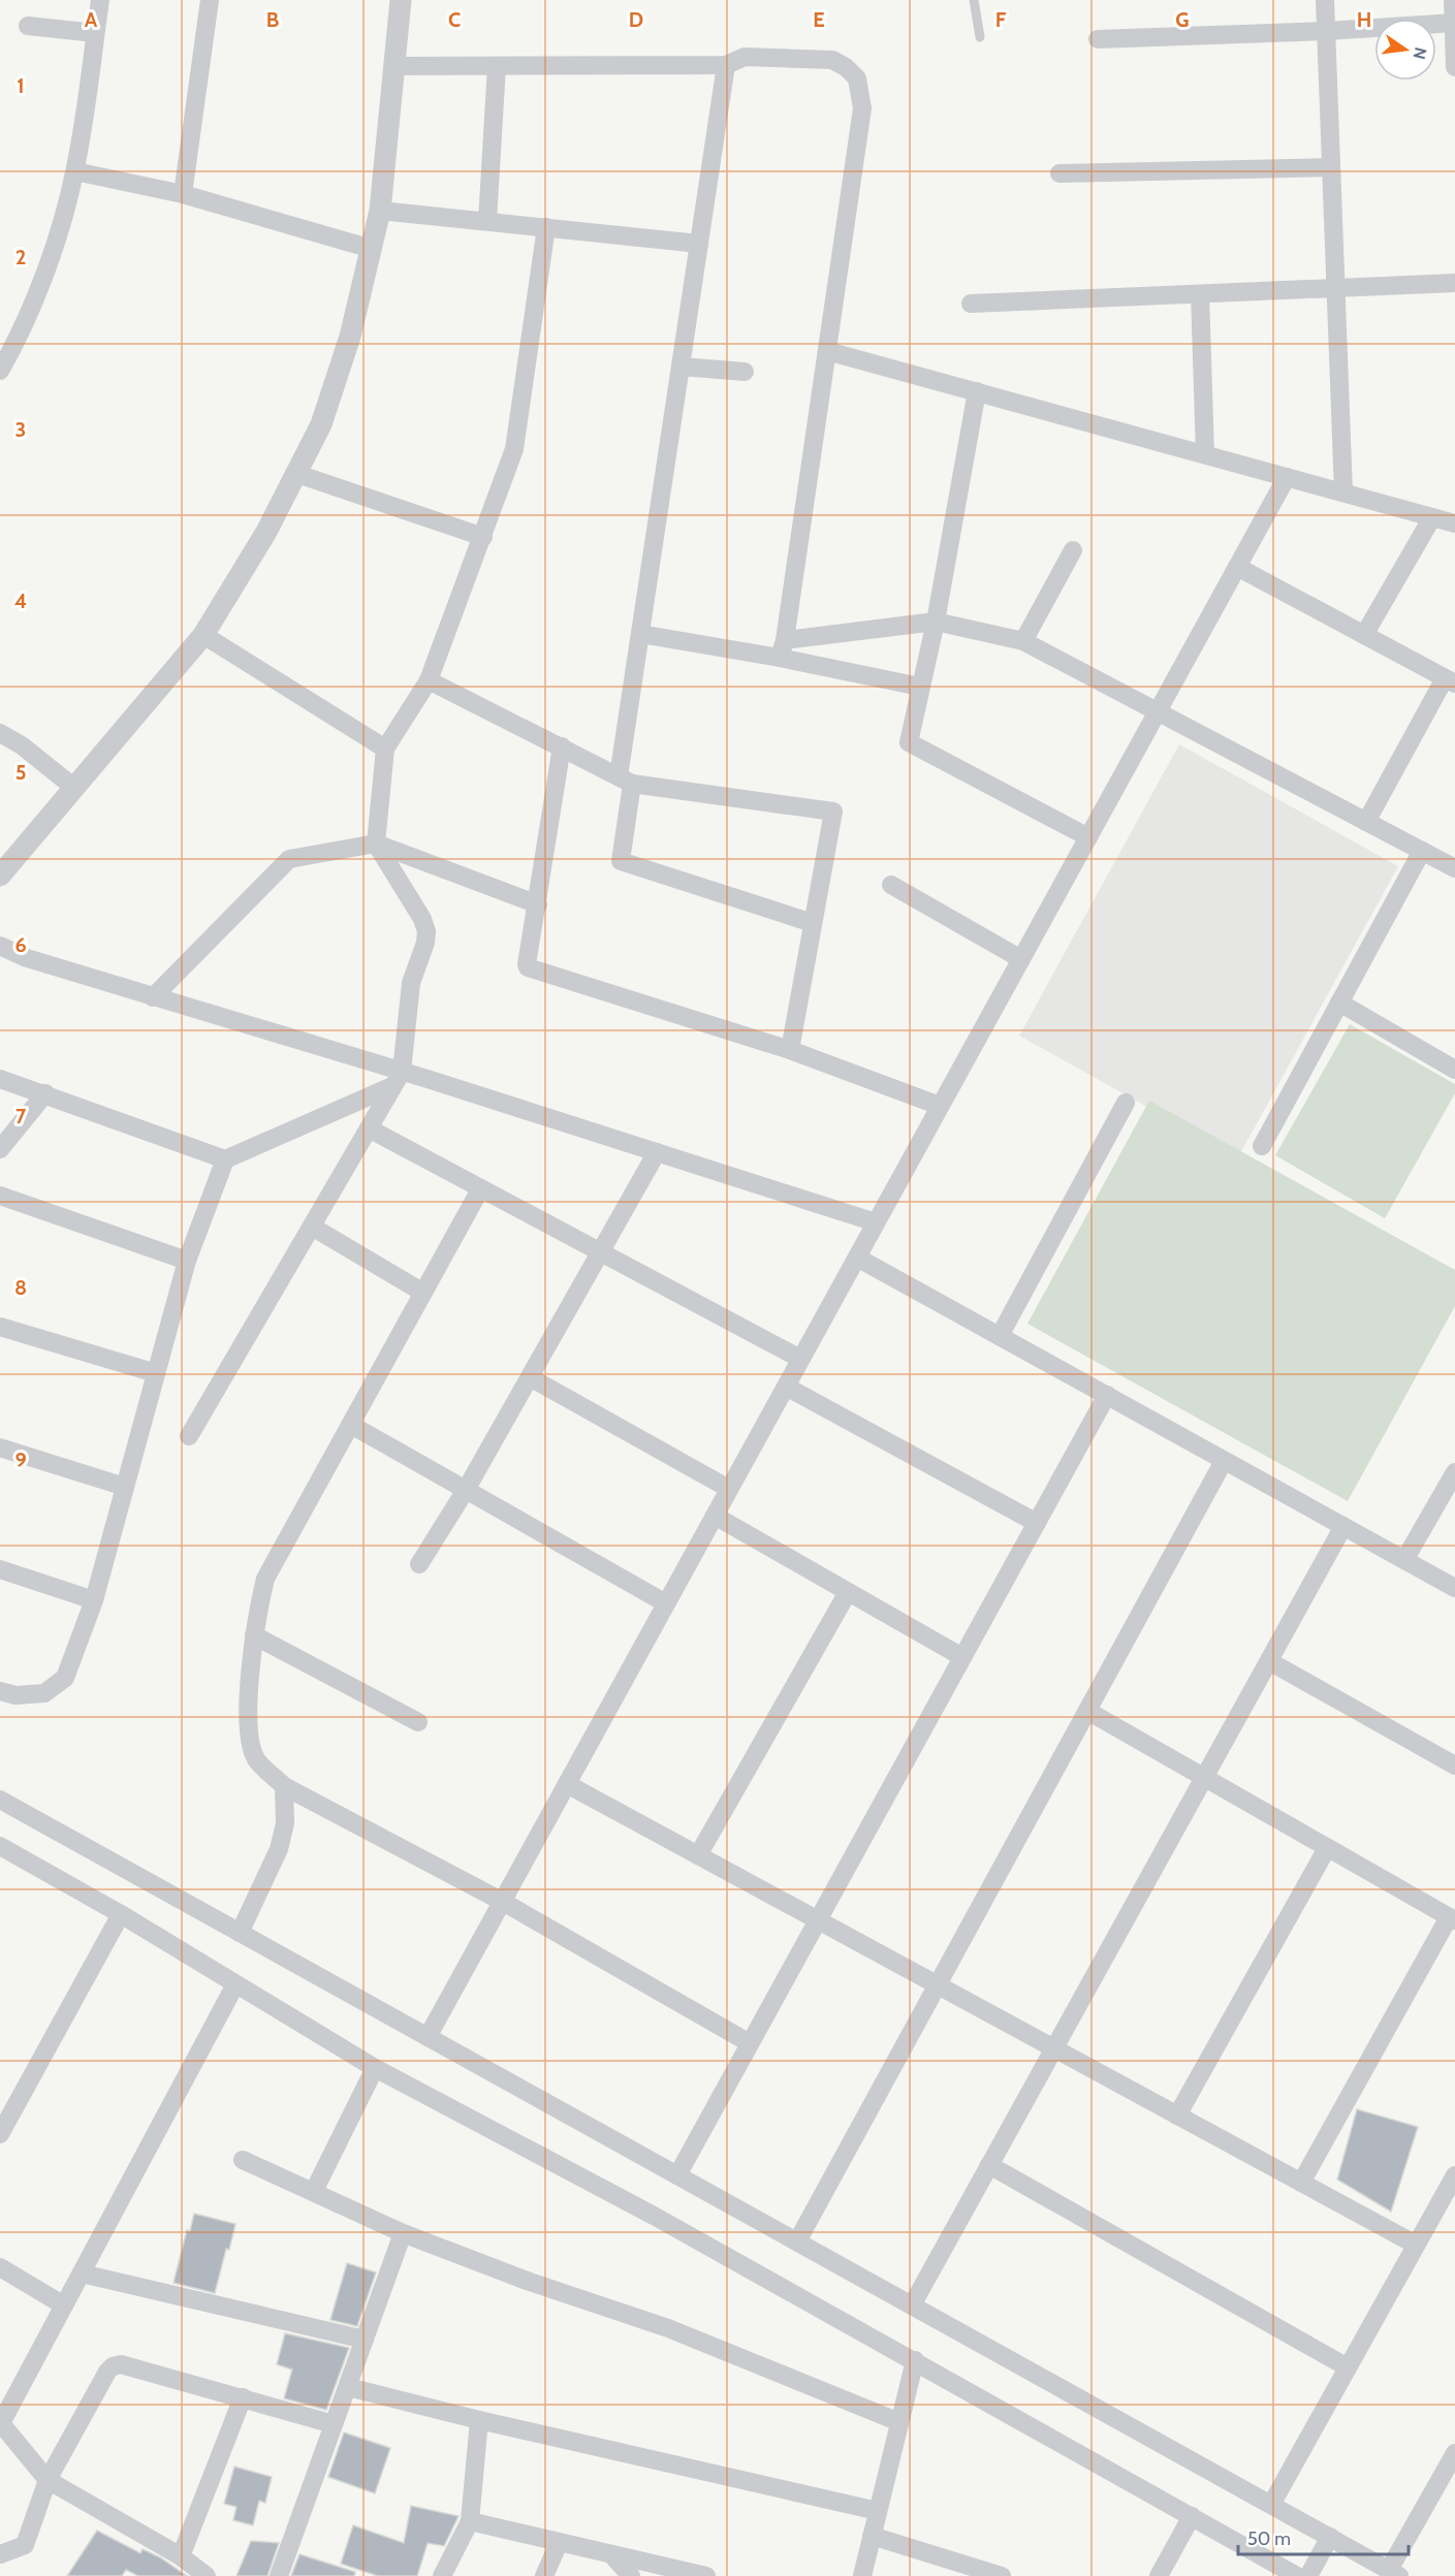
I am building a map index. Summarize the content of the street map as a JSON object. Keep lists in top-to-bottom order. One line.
{"scale_bar":"50 m","north":"right","grid":{"columns":["A","B","C","D","E","F","G","H"],"rows":["1","2","3","4","5","6","7","8","9"]}}
